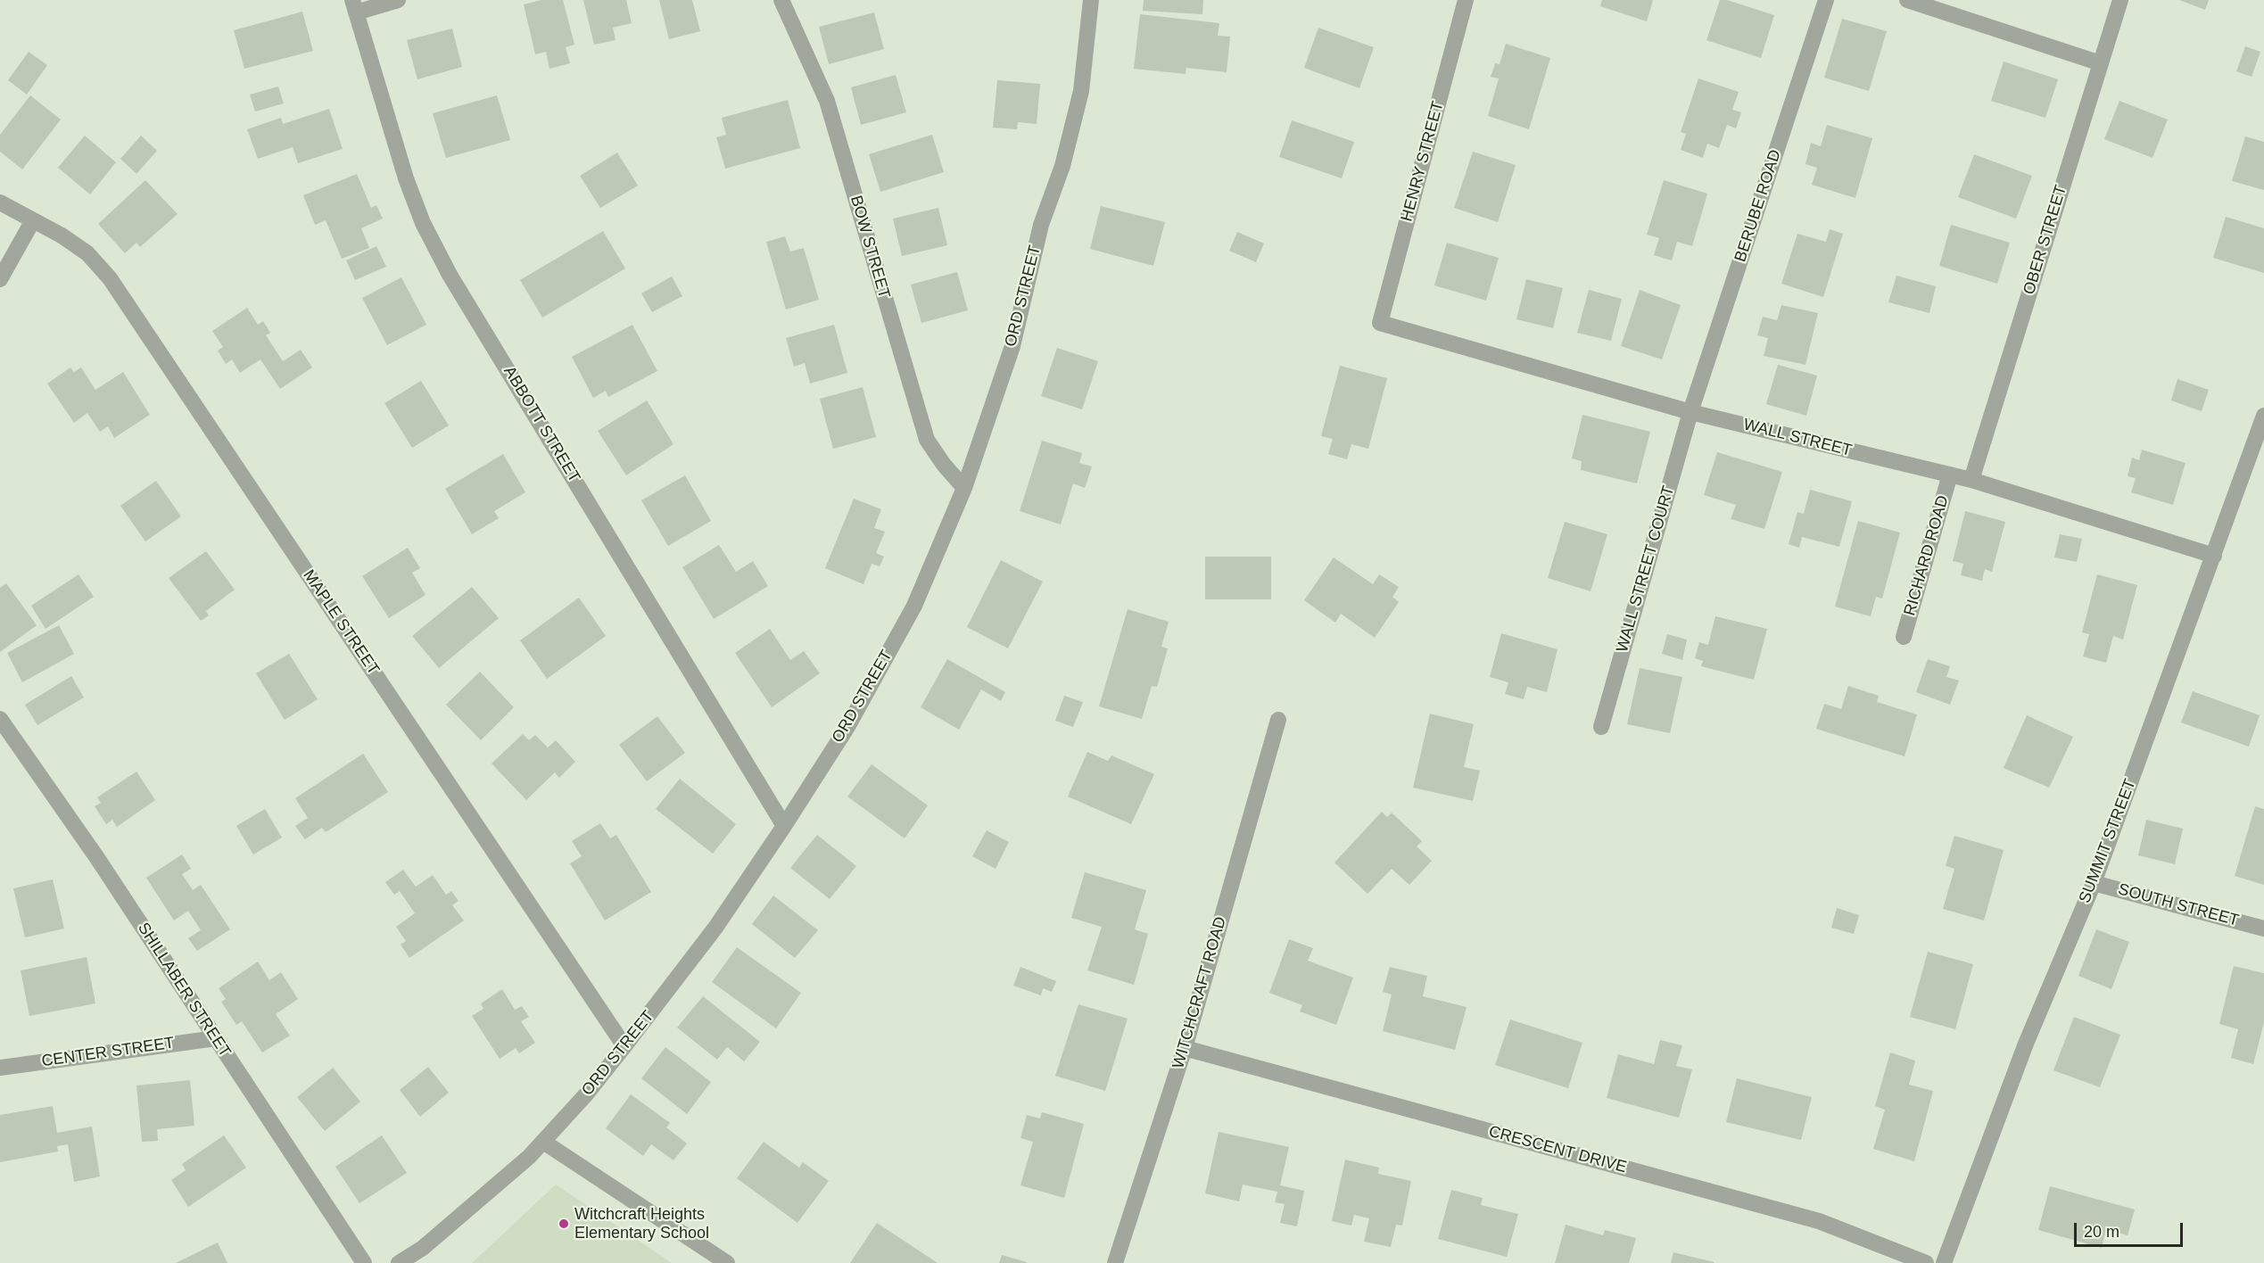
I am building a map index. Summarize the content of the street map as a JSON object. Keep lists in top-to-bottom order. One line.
{"streets":{"street":["HENRY STREET","BERUBE ROAD","OBER STREET","BOW STREET","ORD STREET","ABBOTT STREET","WALL STREET","RICHARD ROAD","WALL STREET COURT","MAPLE STREET","SUMMIT STREET","SOUTH STREET","SHILLABER STREET","WITCHCRAFT ROAD","CENTER STREET","CRESCENT DRIVE"]},"crossings":[["HENRY STREET","WALL STREET"],["BERUBE ROAD","WALL STREET"],["BERUBE ROAD","WALL STREET COURT"],["OBER STREET","WALL STREET"],["BOW STREET","ORD STREET"],["ORD STREET","ABBOTT STREET"],["ORD STREET","MAPLE STREET"],["WALL STREET","RICHARD ROAD"],["WALL STREET","WALL STREET COURT"],["WALL STREET","SUMMIT STREET"],["SUMMIT STREET","SOUTH STREET"],["SHILLABER STREET","CENTER STREET"],["WITCHCRAFT ROAD","CRESCENT DRIVE"]],"places":["Witchcraft Heights Elementary School"],"scale_bar":"20 m"}
